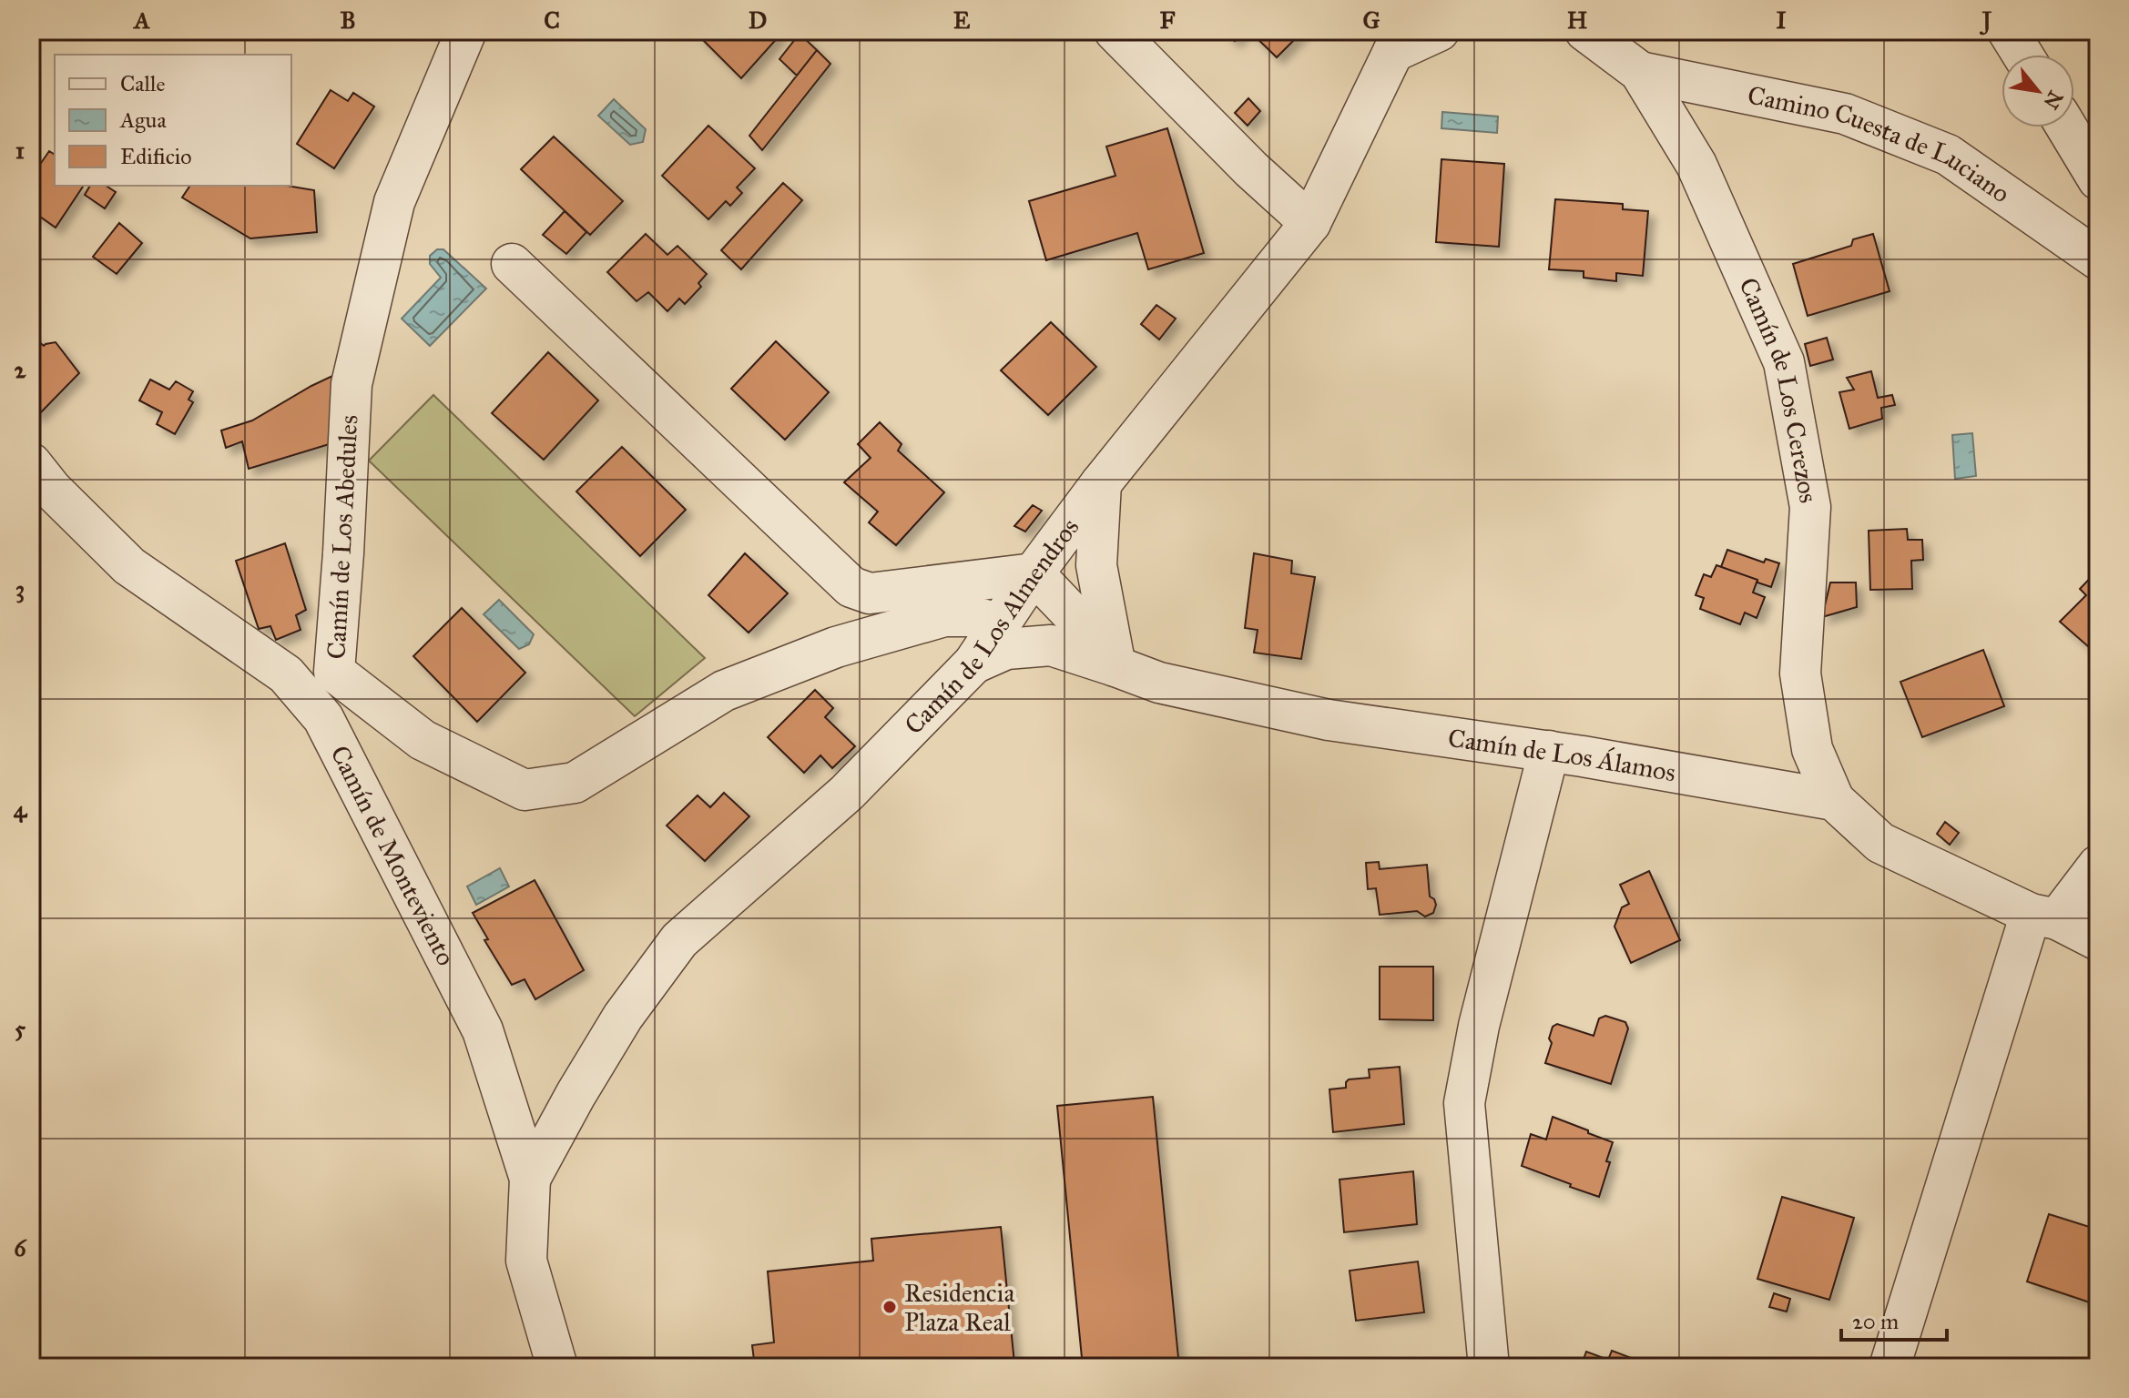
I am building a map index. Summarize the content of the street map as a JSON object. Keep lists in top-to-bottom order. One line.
{"streets":{"street":["Camino Cuesta de Luciano","Camín de Los Cerezos","Camín de Los Abedules","Camín de Los Almendros","Camín de Los Álamos","Camín de Monteviento"]},"crossings":[["Camino Cuesta de Luciano","Camín de Los Cerezos"],["Camín de Los Cerezos","Camín de Los Álamos"],["Camín de Los Abedules","Camín de Los Almendros"],["Camín de Los Almendros","Camín de Los Álamos"],["Camín de Los Almendros","Camín de Monteviento"]],"places":["Residencia Plaza Real"],"legend":["Calle","Agua","Edificio"],"scale_bar":"20 m","north":"bottom right","grid":{"columns":["A","B","C","D","E","F","G","H","I","J"],"rows":["1","2","3","4","5","6"]}}
